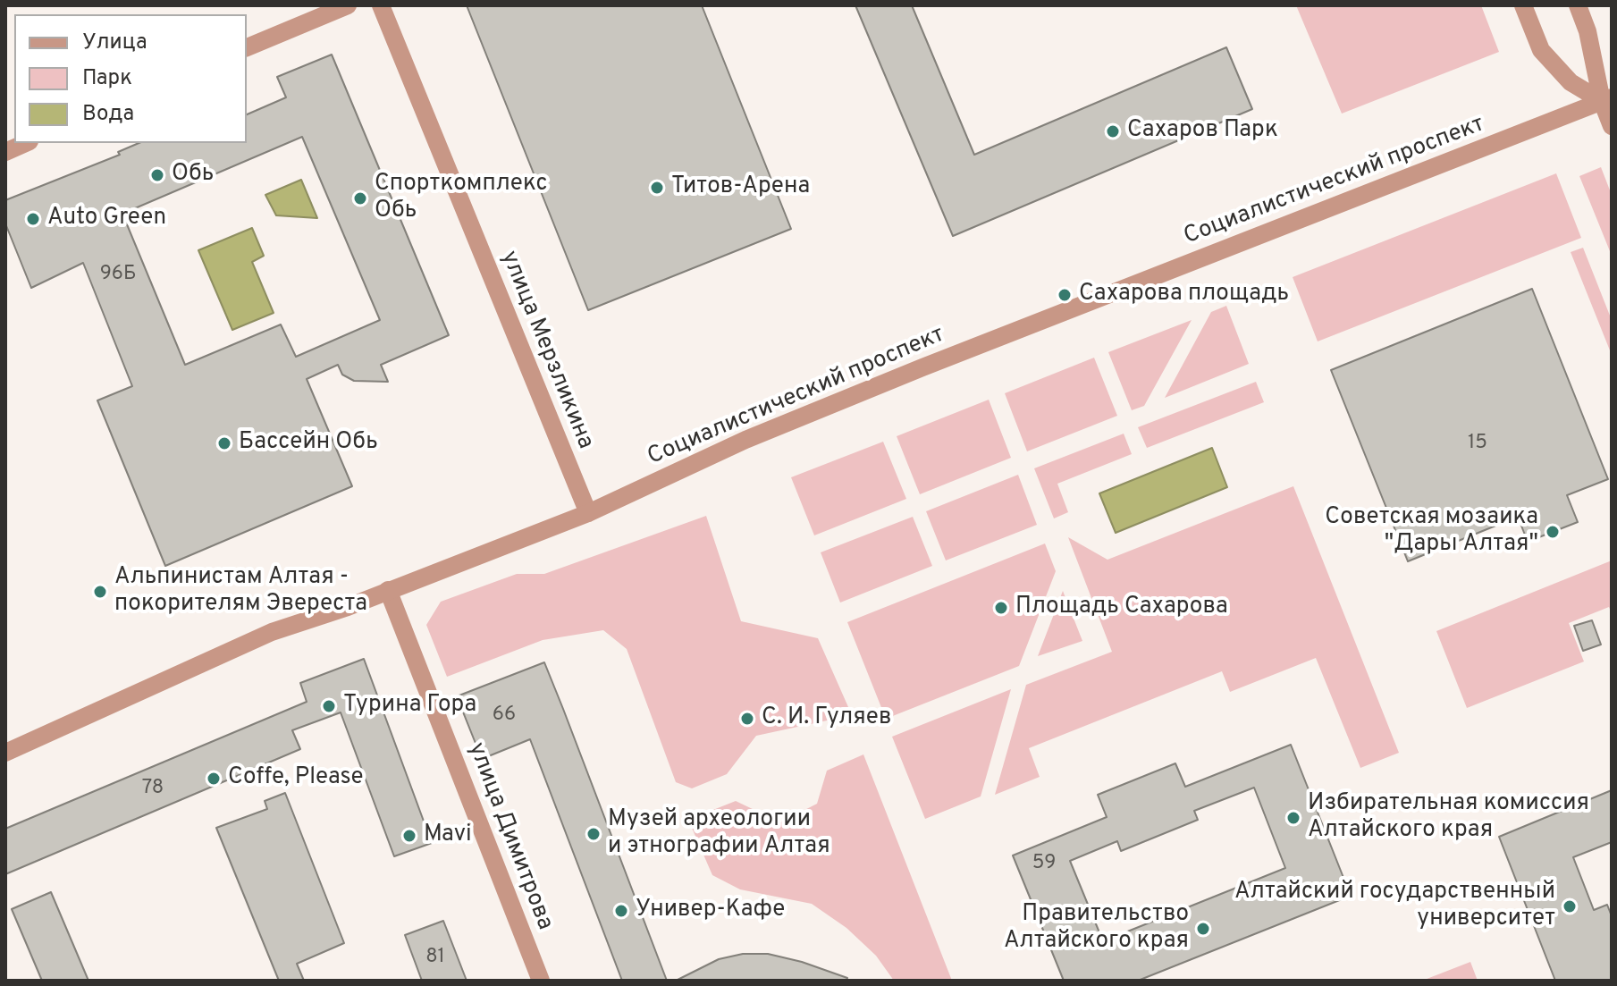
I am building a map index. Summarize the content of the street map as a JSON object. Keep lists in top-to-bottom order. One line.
{"streets":{"street":["Социалистический проспект","улица Мерзликина","улица Димитрова"]},"crossings":[["Социалистический проспект","улица Мерзликина"],["Социалистический проспект","улица Димитрова"]],"places":["Сахаров Парк","Обь","Титов-Арена","Спорткомплекс Обь","Auto Green","Сахарова площадь","Бассейн Обь","Советская мозаика \"Дары Алтая\"","Альпинистам Алтая - покорителям Эвереста","Площадь Сахарова","Турина Гора","С. И. Гуляев","Coffe, Please","Избирательная комиссия Алтайского края","Музей археологии и этнографии Алтая","Mavi","Алтайский государственный университет","Универ-Кафе","Правительство Алтайского края"],"house_numbers":["96Б","15","66","78","59","81"],"legend":["Улица","Парк","Вода"]}
